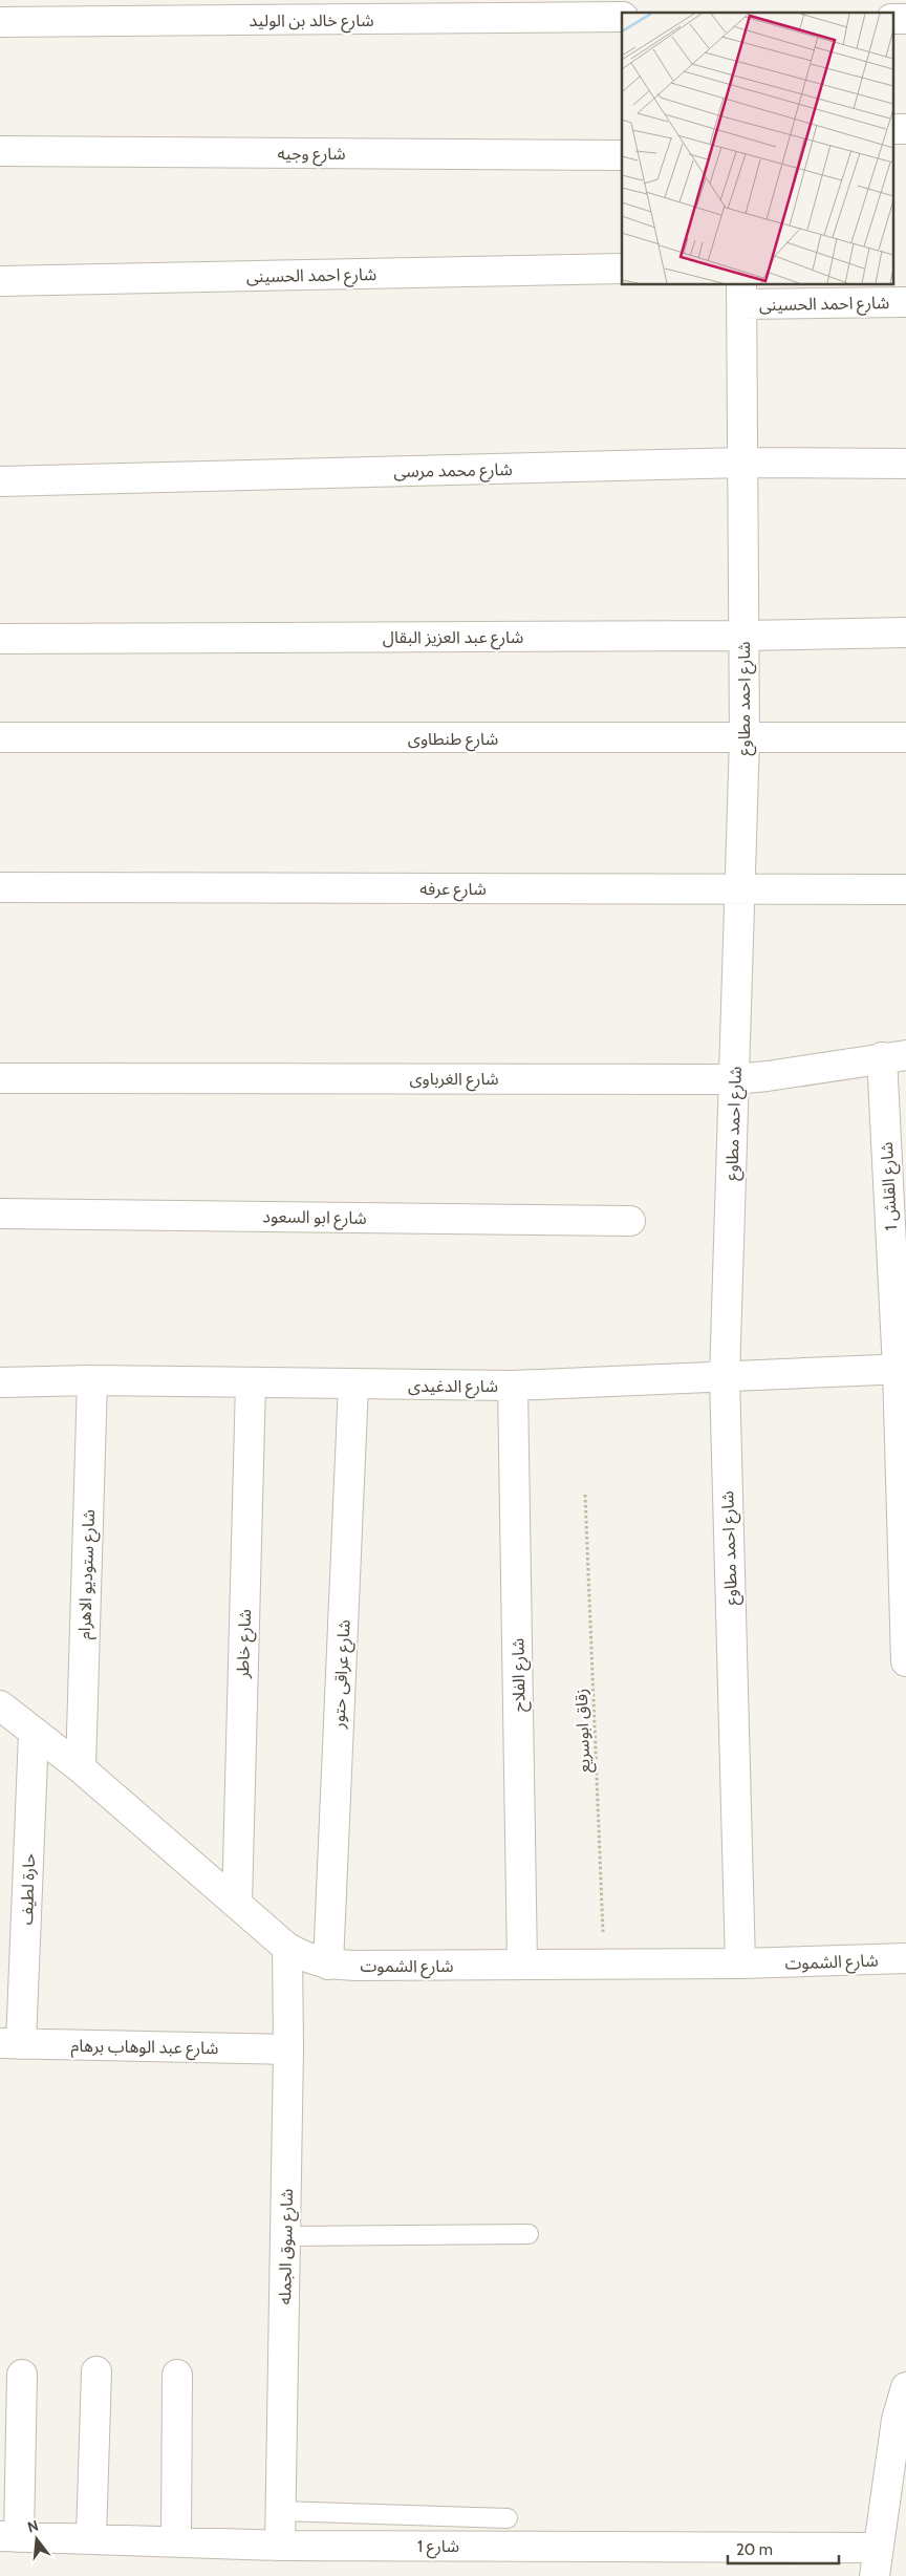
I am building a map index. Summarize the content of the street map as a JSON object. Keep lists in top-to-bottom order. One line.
{"streets":{"street":["شارع خالد بن الوليد","شارع وجيه","شارع احمد الحسينى","شارع محمد مرسى","شارع عبد العزيز البقال","شارع احمد مطاوع","شارع طنطاوى","شارع عرفه","شارع الغرباوى","شارع القلش 1","شارع ابو السعود","شارع الدغيدى","شارع ستوديو الاهرام","شارع خاطر","شارع عراقى حتور","شارع الفلاح","حارة لطيف","شارع الشموت","شارع عبد الوهاب برهام","شارع سوق الجمله","شارع 1"],"path":["زقاق ابوسريع"]},"crossings":[["شارع احمد الحسينى","شارع احمد مطاوع"],["شارع محمد مرسى","شارع احمد مطاوع"],["شارع عبد العزيز البقال","شارع احمد مطاوع"],["شارع احمد مطاوع","شارع طنطاوى"],["شارع احمد مطاوع","شارع عرفه"],["شارع احمد مطاوع","شارع الغرباوى"],["شارع احمد مطاوع","شارع الدغيدى"],["شارع احمد مطاوع","شارع الشموت"],["شارع الغرباوى","شارع القلش 1"],["شارع القلش 1","شارع الدغيدى"],["شارع الدغيدى","شارع ستوديو الاهرام"],["شارع الدغيدى","شارع خاطر"],["شارع الدغيدى","شارع عراقى حتور"],["شارع الدغيدى","شارع الفلاح"],["شارع ستوديو الاهرام","شارع الشموت"],["شارع خاطر","شارع الشموت"],["شارع عراقى حتور","شارع الشموت"],["شارع الفلاح","شارع الشموت"],["زقاق ابوسريع","شارع الشموت"],["حارة لطيف","شارع الشموت"],["حارة لطيف","شارع عبد الوهاب برهام"],["شارع الشموت","شارع سوق الجمله"],["شارع عبد الوهاب برهام","شارع سوق الجمله"],["شارع سوق الجمله","شارع 1"]],"scale_bar":"20 m","north":"top"}
